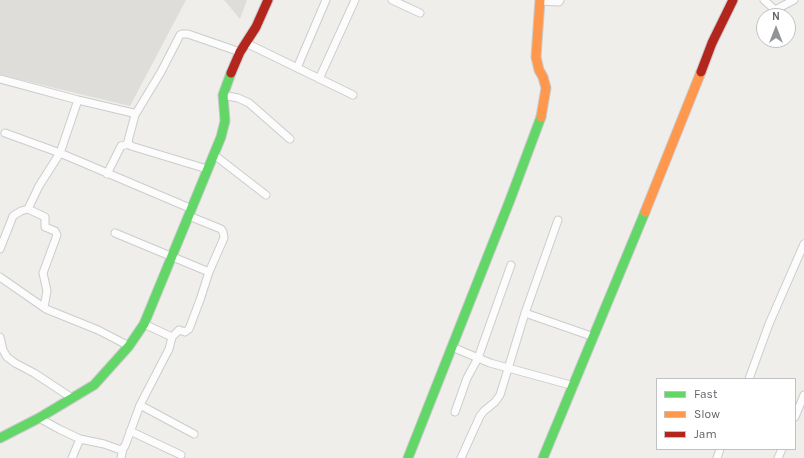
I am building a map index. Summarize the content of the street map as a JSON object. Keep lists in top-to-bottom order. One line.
{"legend":["Fast","Slow","Jam"],"north":"top"}
